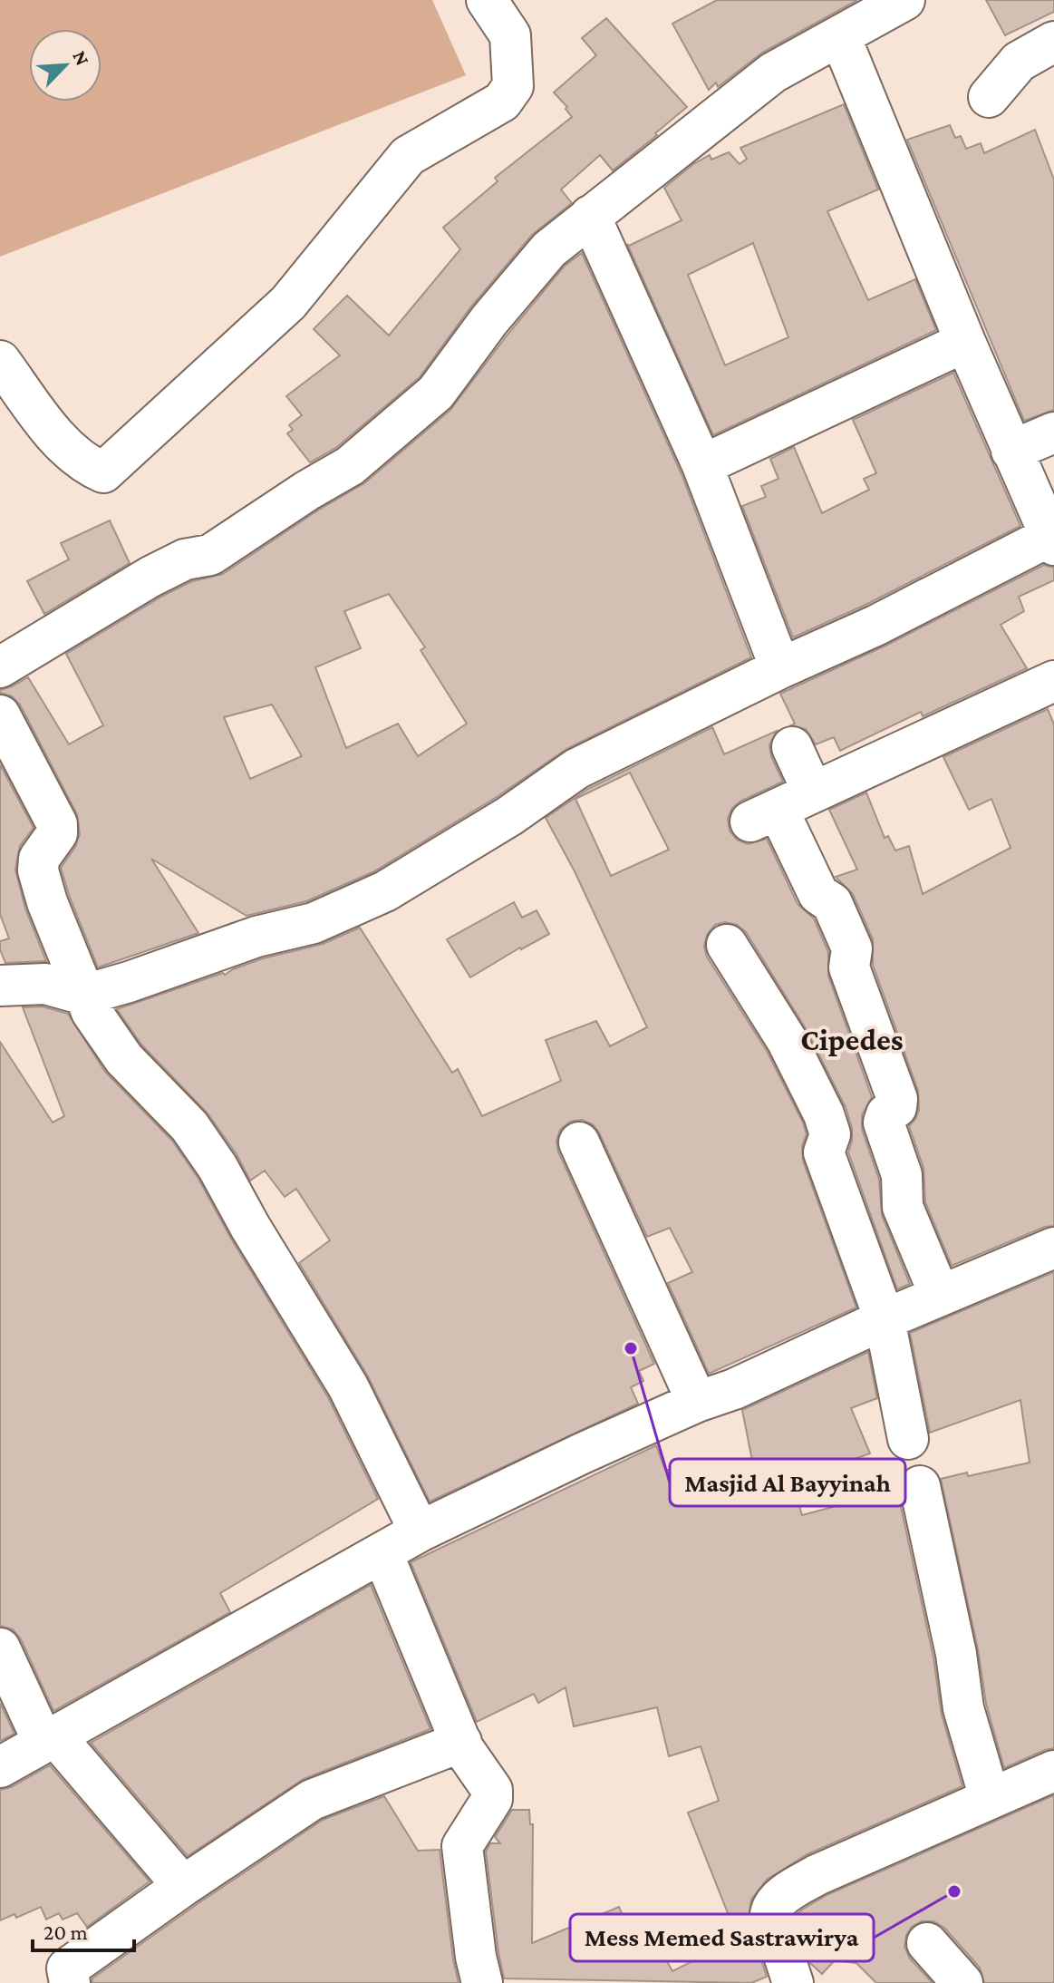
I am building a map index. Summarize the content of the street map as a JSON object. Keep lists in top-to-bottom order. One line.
{"districts":["Cipedes"],"places":["Masjid Al Bayyinah","Mess Memed Sastrawirya"],"scale_bar":"20 m","north":"top right"}
